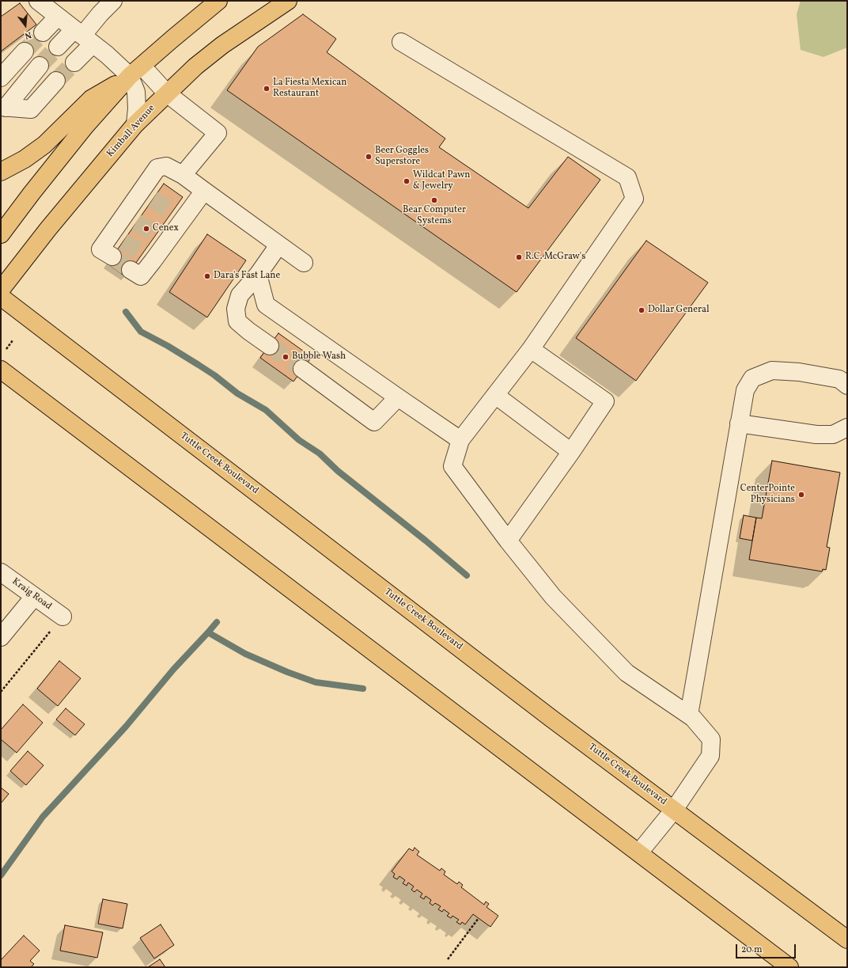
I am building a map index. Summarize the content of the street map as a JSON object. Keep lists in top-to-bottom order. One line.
{"streets":{"main road":["Kimball Avenue","Tuttle Creek Boulevard"],"street":["Kraig Road"]},"places":["La Fiesta Mexican Restaurant","Beer Goggles Superstore","Wildcat Pawn & Jewelry","Bear Computer Systems","Cenex","R.C. McGraw's","Dara's Fast Lane","Dollar General","Bubble Wash","CenterPointe Physicians"],"scale_bar":"20 m","north":"bottom"}
